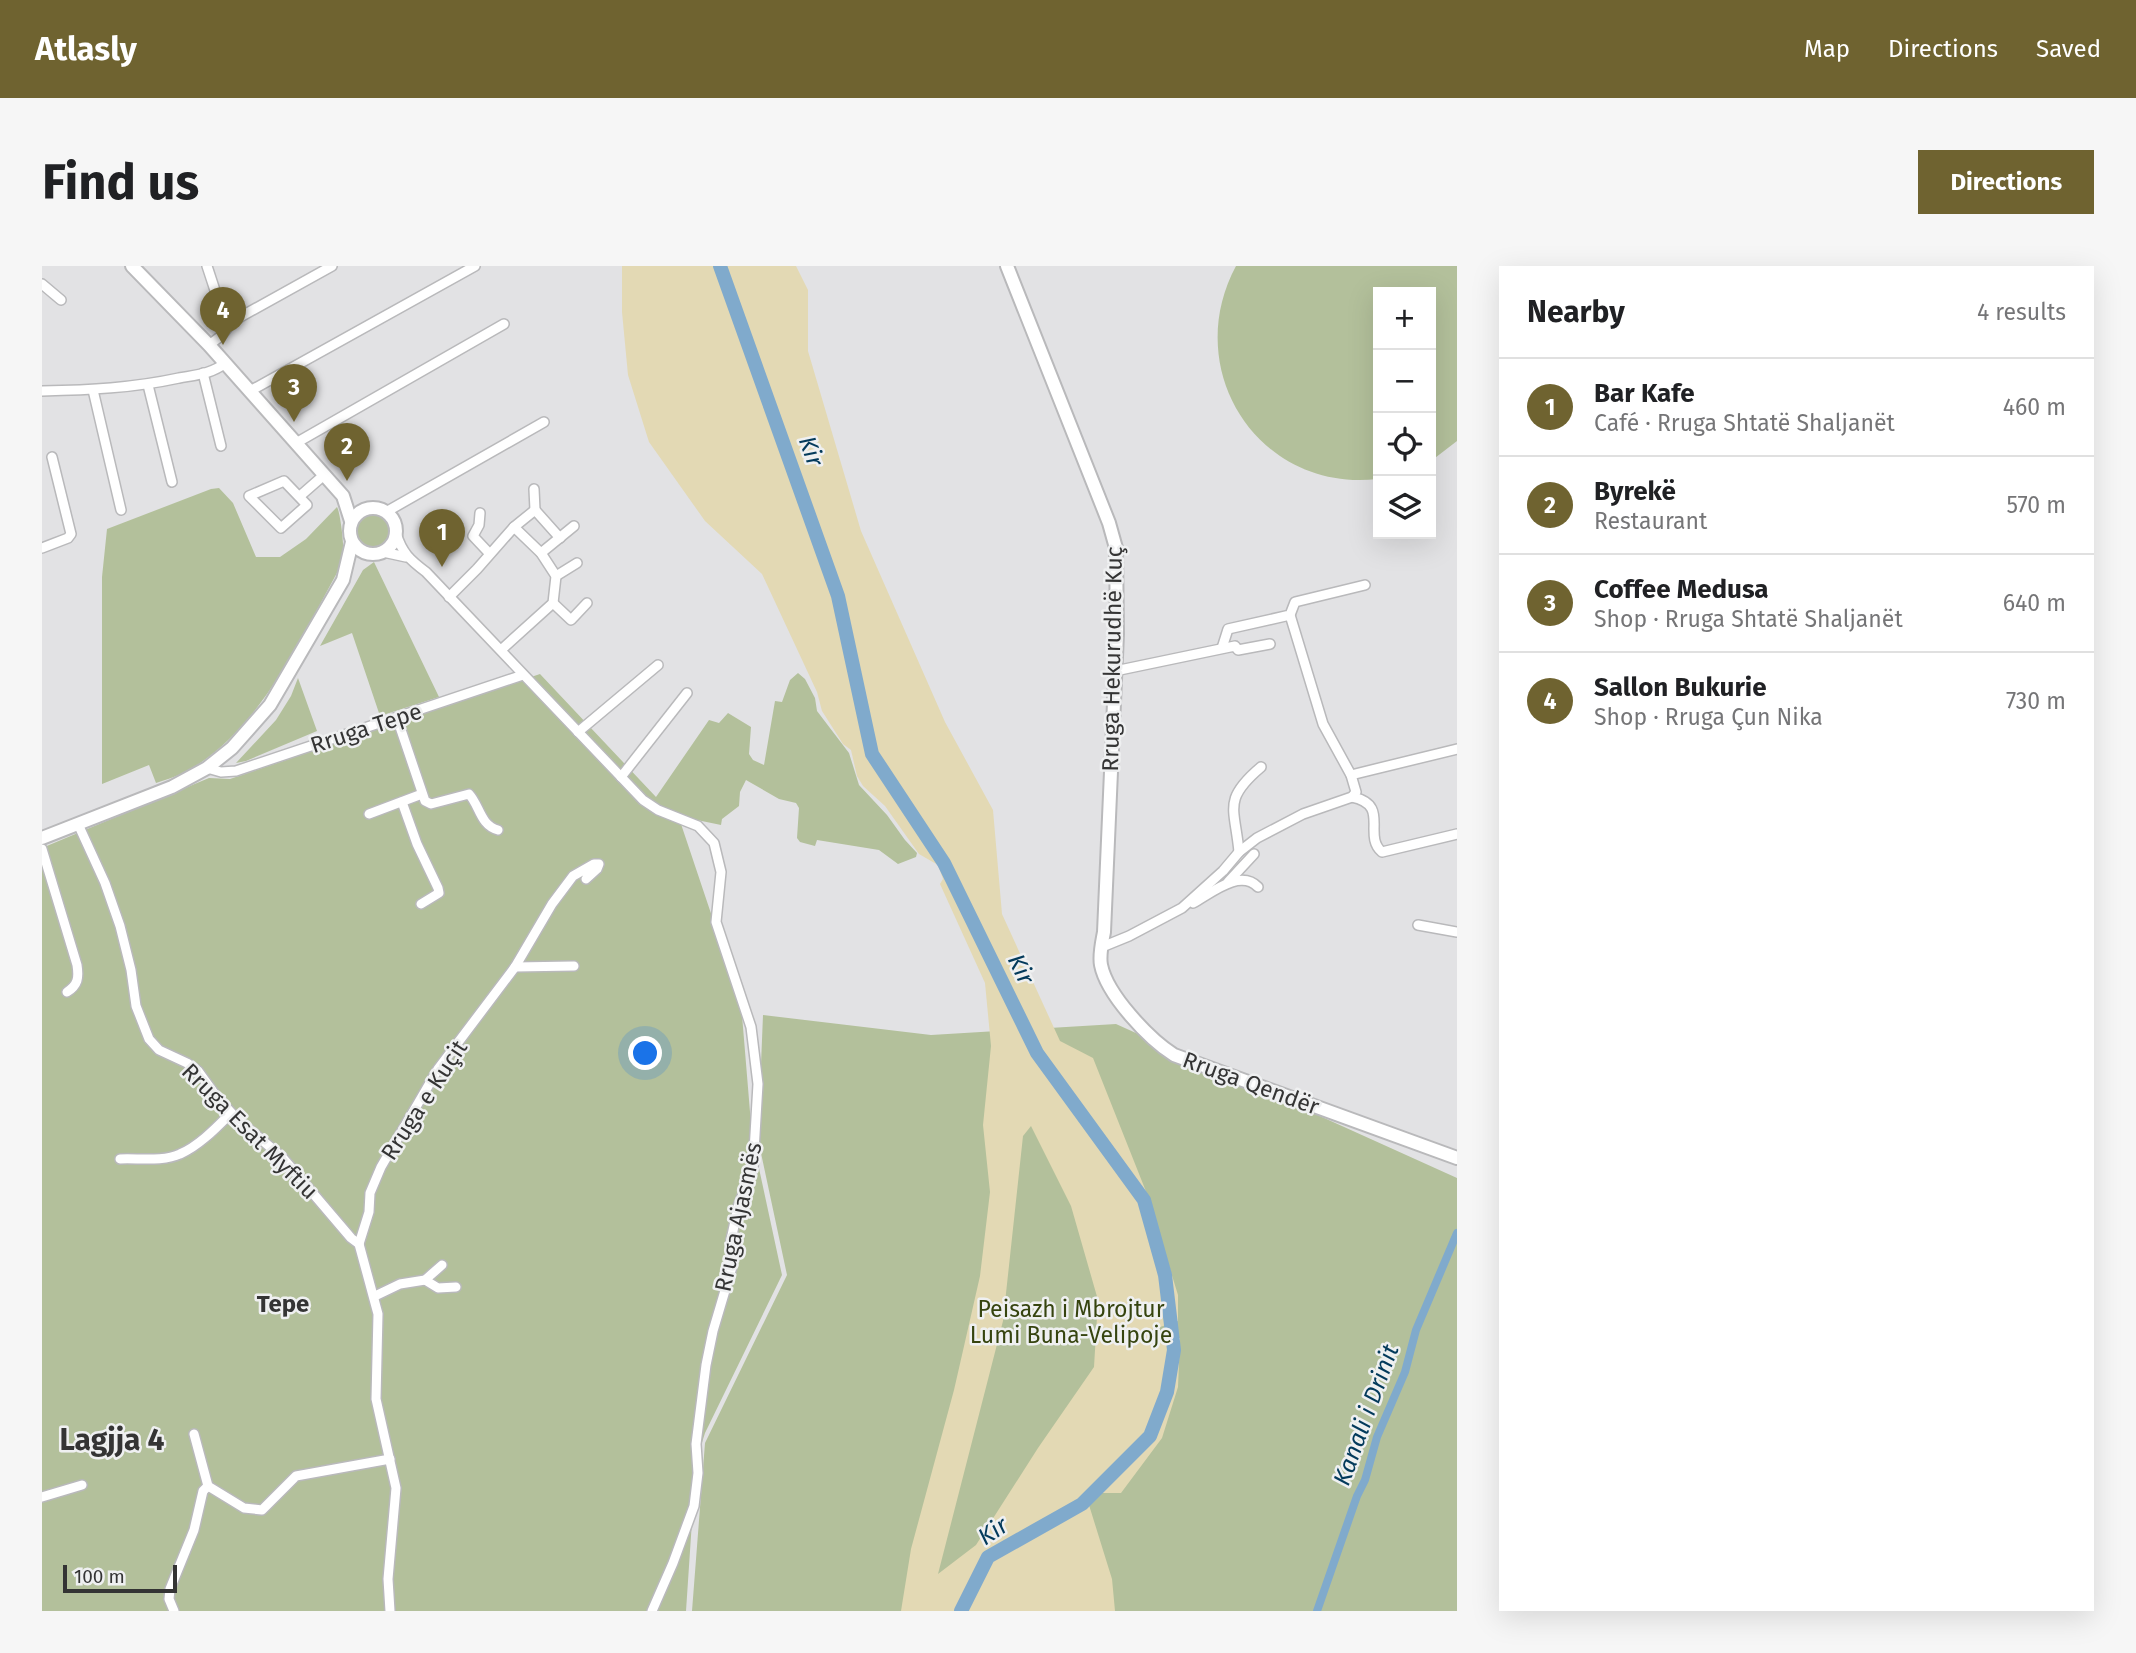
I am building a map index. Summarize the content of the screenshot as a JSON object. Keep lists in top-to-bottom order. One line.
{"streets":{"street":["Rruga Hekurudhë Kuç","Rruga Tepe","Rruga Qendër","Rruga e Kuçit","Rruga Esat Myftiu","Rruga Ajasmës"]},"crossings":[["Rruga Hekurudhë Kuç","Rruga Qendër"],["Rruga e Kuçit","Rruga Esat Myftiu"]],"districts":["Tepe","Lagjja 4"],"water":["Kir","Kanali i Drinit"],"parks":["Peisazh i Mbrojtur Lumi Buna-Velipoje"],"scale_bar":"100 m","page":{"header":"Atlasly","nav":["Map","Directions","Saved"],"buttons":"Directions","title":"Find us","heading":["Nearby","4 results"],"map_buttons":["+","−"],"pins":["4","3","2","1"],"list":[{"mark":"1","name":"Bar Kafe","note":"Café · Rruga Shtatë Shaljanët","value":"460 m"},{"mark":"2","name":"Byrekë","note":"Restaurant","value":"570 m"},{"mark":"3","name":"Coffee Medusa","note":"Shop · Rruga Shtatë Shaljanët","value":"640 m"},{"mark":"4","name":"Sallon Bukurie","note":"Shop · Rruga Çun Nika","value":"730 m"}],"scale":"100 m"}}
